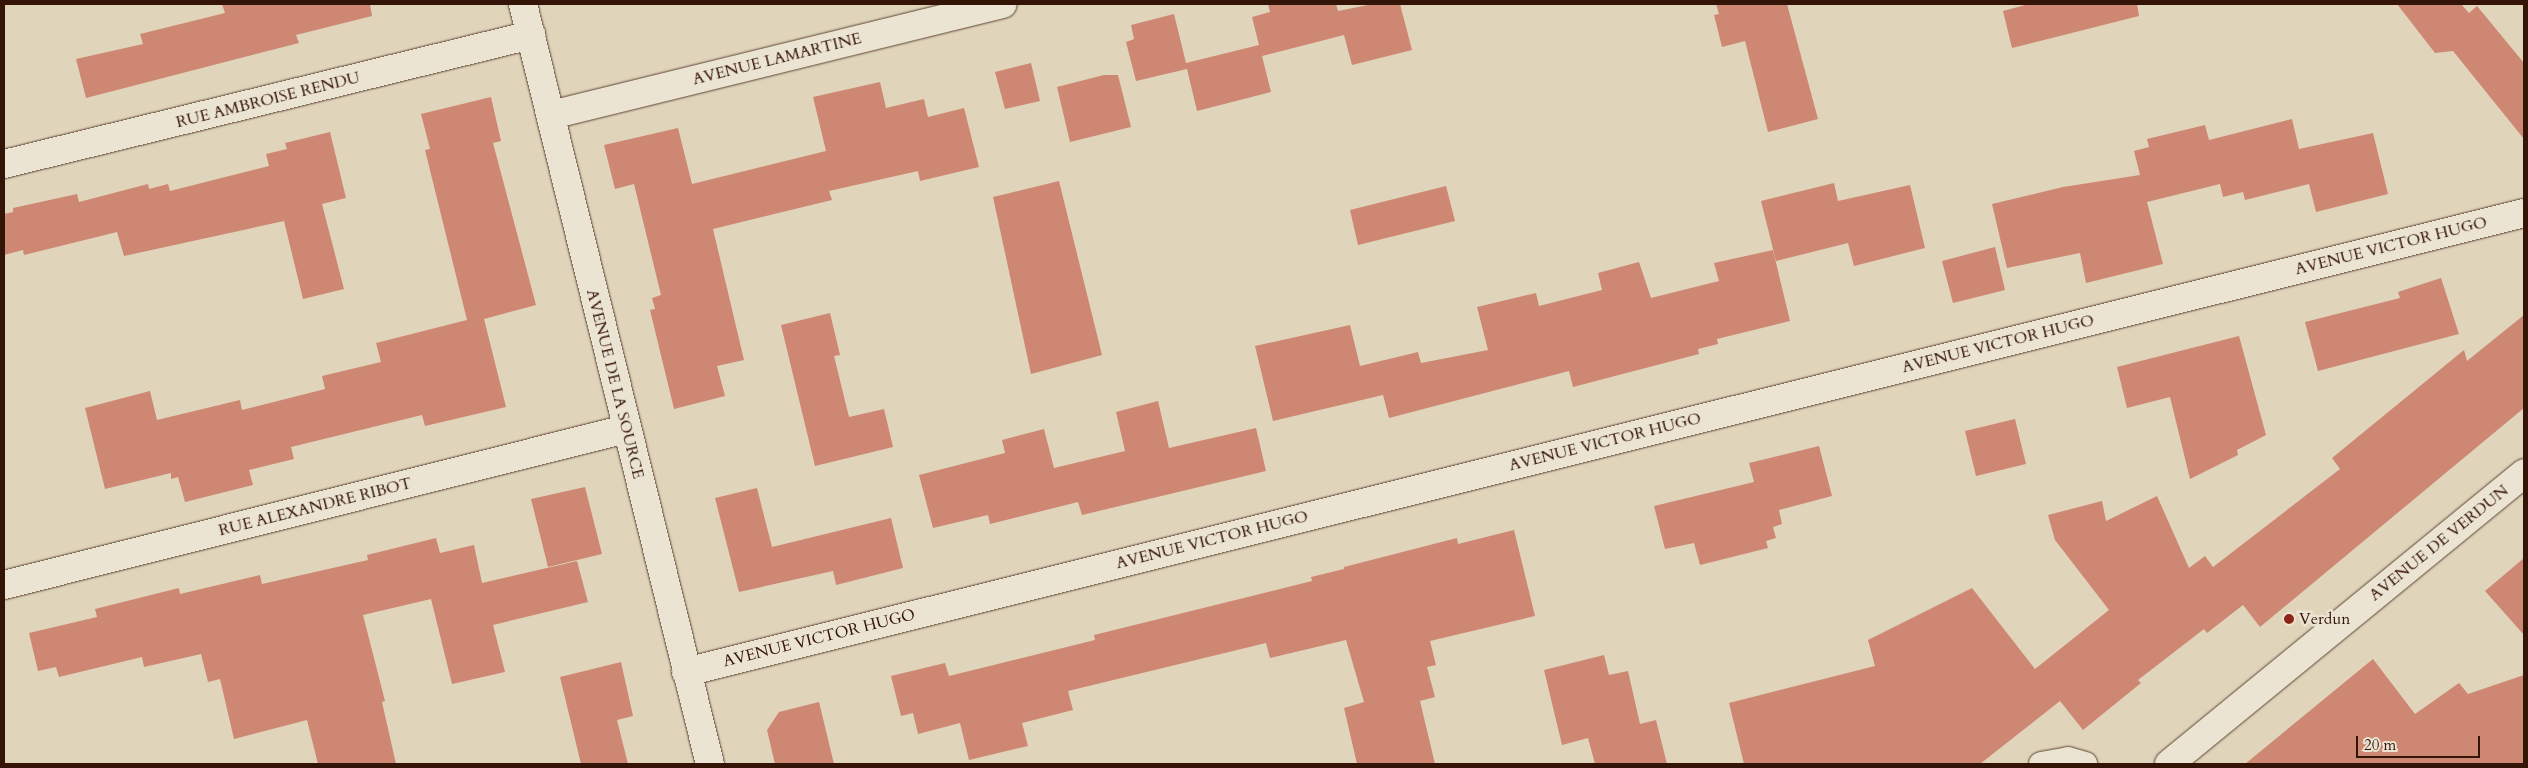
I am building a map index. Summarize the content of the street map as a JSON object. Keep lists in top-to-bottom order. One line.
{"streets":{"street":["AVENUE LAMARTINE","RUE AMBROISE RENDU","AVENUE VICTOR HUGO","AVENUE DE LA SOURCE","RUE ALEXANDRE RIBOT","AVENUE DE VERDUN"]},"crossings":[["AVENUE LAMARTINE","AVENUE DE LA SOURCE"],["RUE AMBROISE RENDU","AVENUE DE LA SOURCE"],["AVENUE VICTOR HUGO","AVENUE DE LA SOURCE"],["AVENUE DE LA SOURCE","RUE ALEXANDRE RIBOT"]],"places":["Verdun"],"scale_bar":"20 m"}
